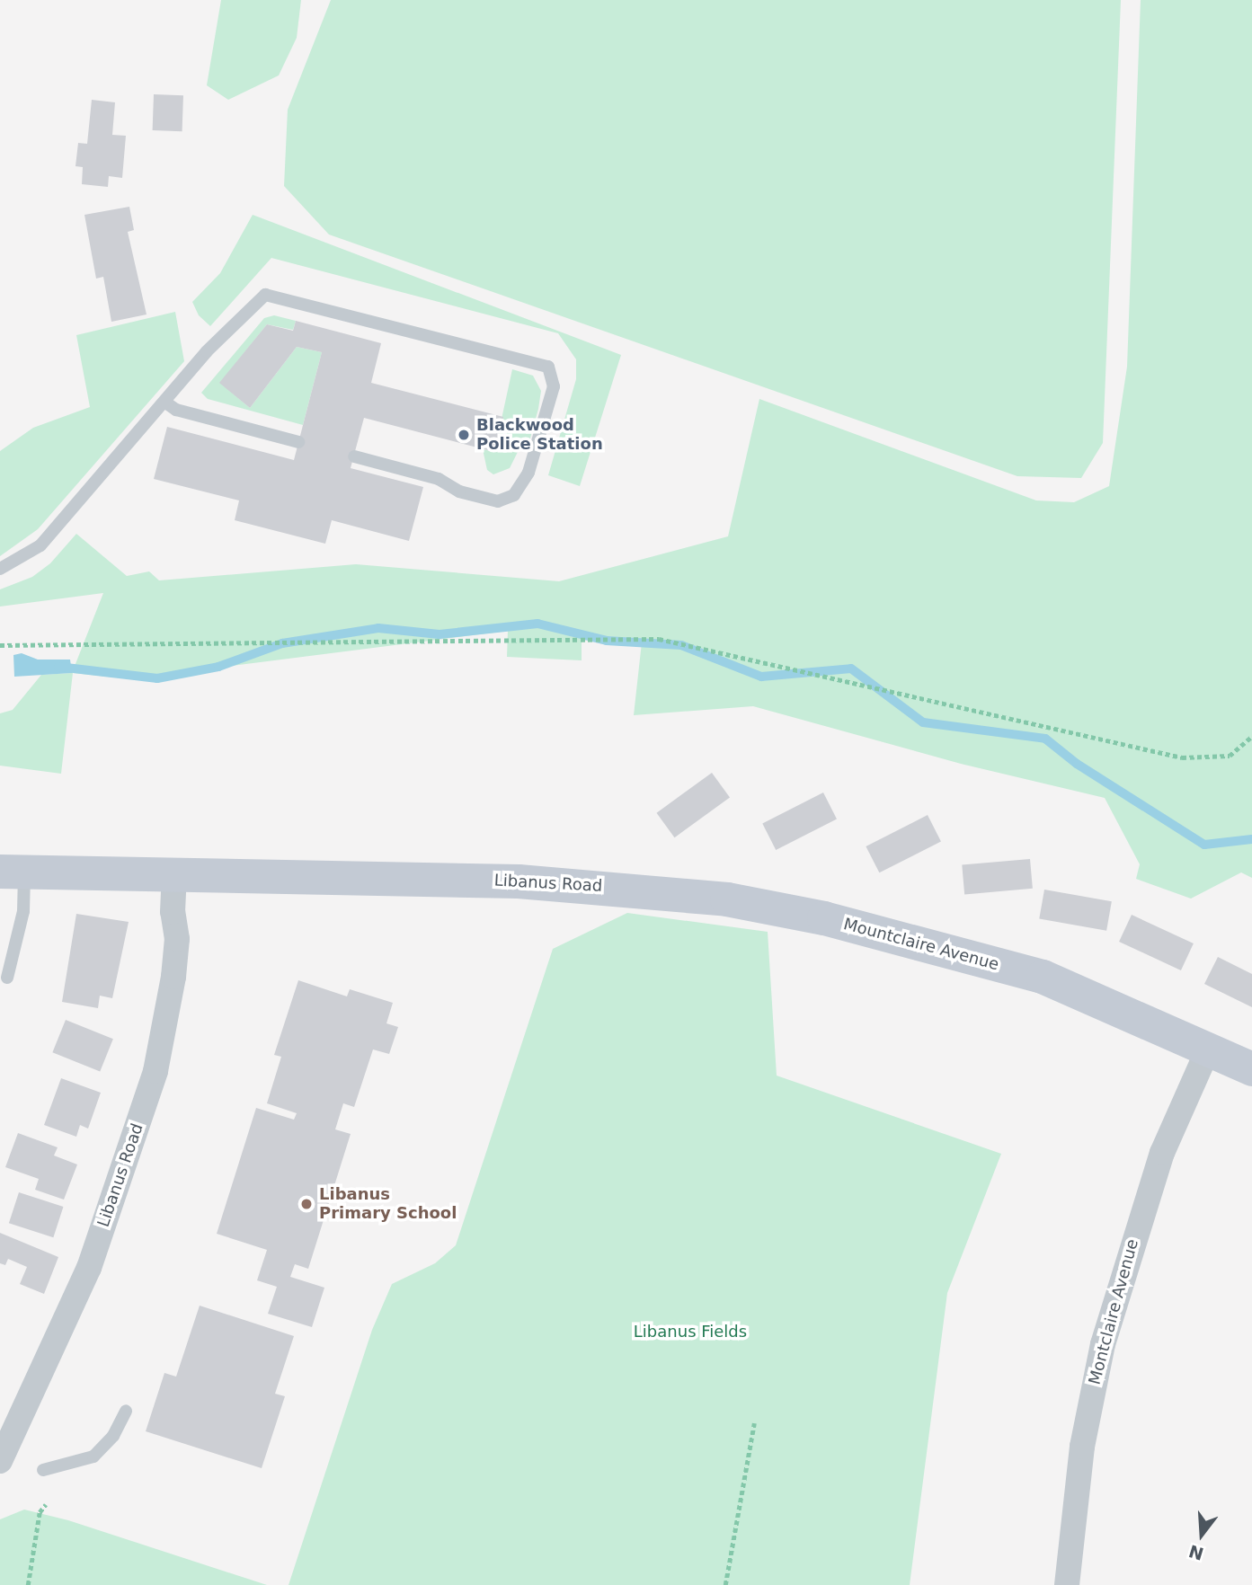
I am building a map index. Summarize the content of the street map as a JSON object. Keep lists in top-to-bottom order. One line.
{"streets":{"main road":["Libanus Road","Mountclaire Avenue"],"street":["Montclaire Avenue"]},"crossings":[["Libanus Road","Mountclaire Avenue"],["Mountclaire Avenue","Montclaire Avenue"]],"parks":["Libanus Fields"],"places":["Blackwood Police Station","Libanus Primary School"],"north":"bottom"}
